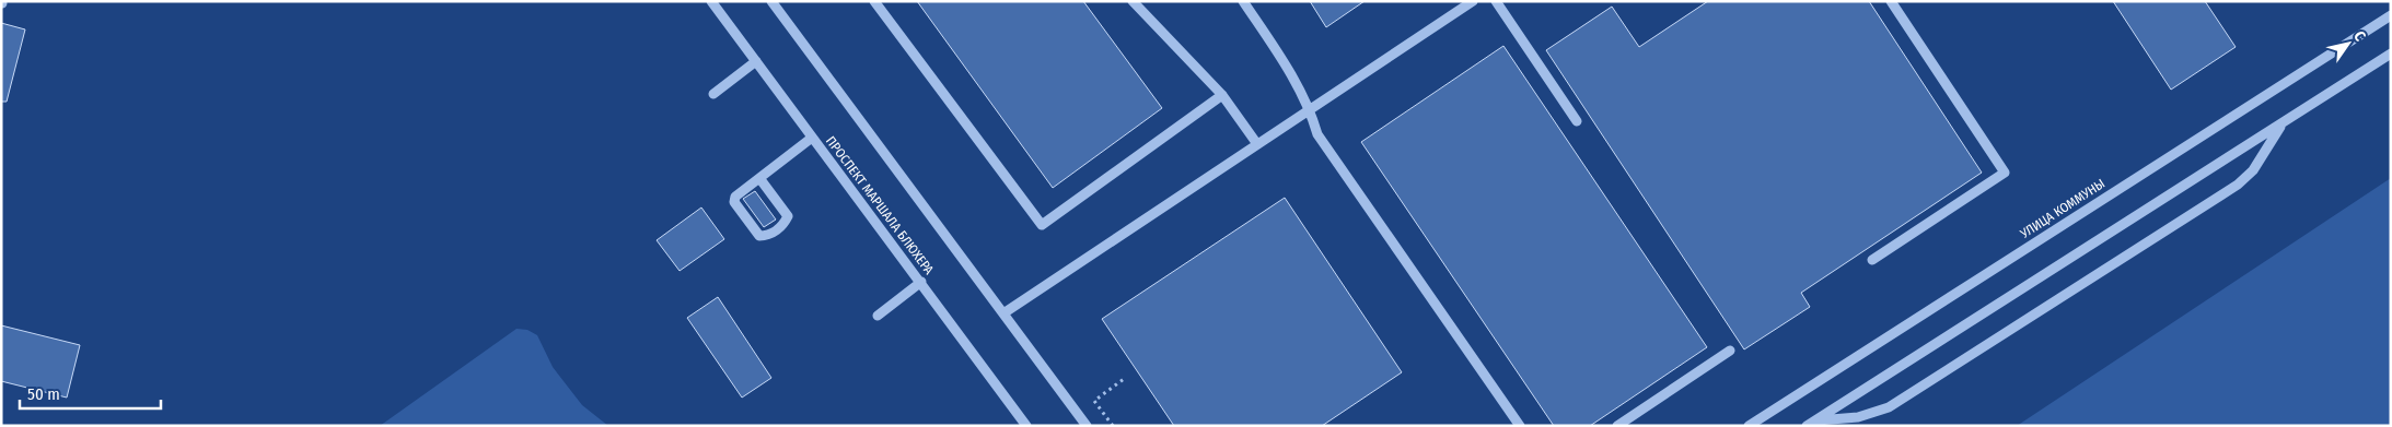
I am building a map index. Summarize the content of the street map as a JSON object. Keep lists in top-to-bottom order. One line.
{"streets":{"street":["ПРОСПЕКТ МАРШАЛА БЛЮХЕРА","УЛИЦА КОММУНЫ"]},"scale_bar":"50 m","north":"top right"}
